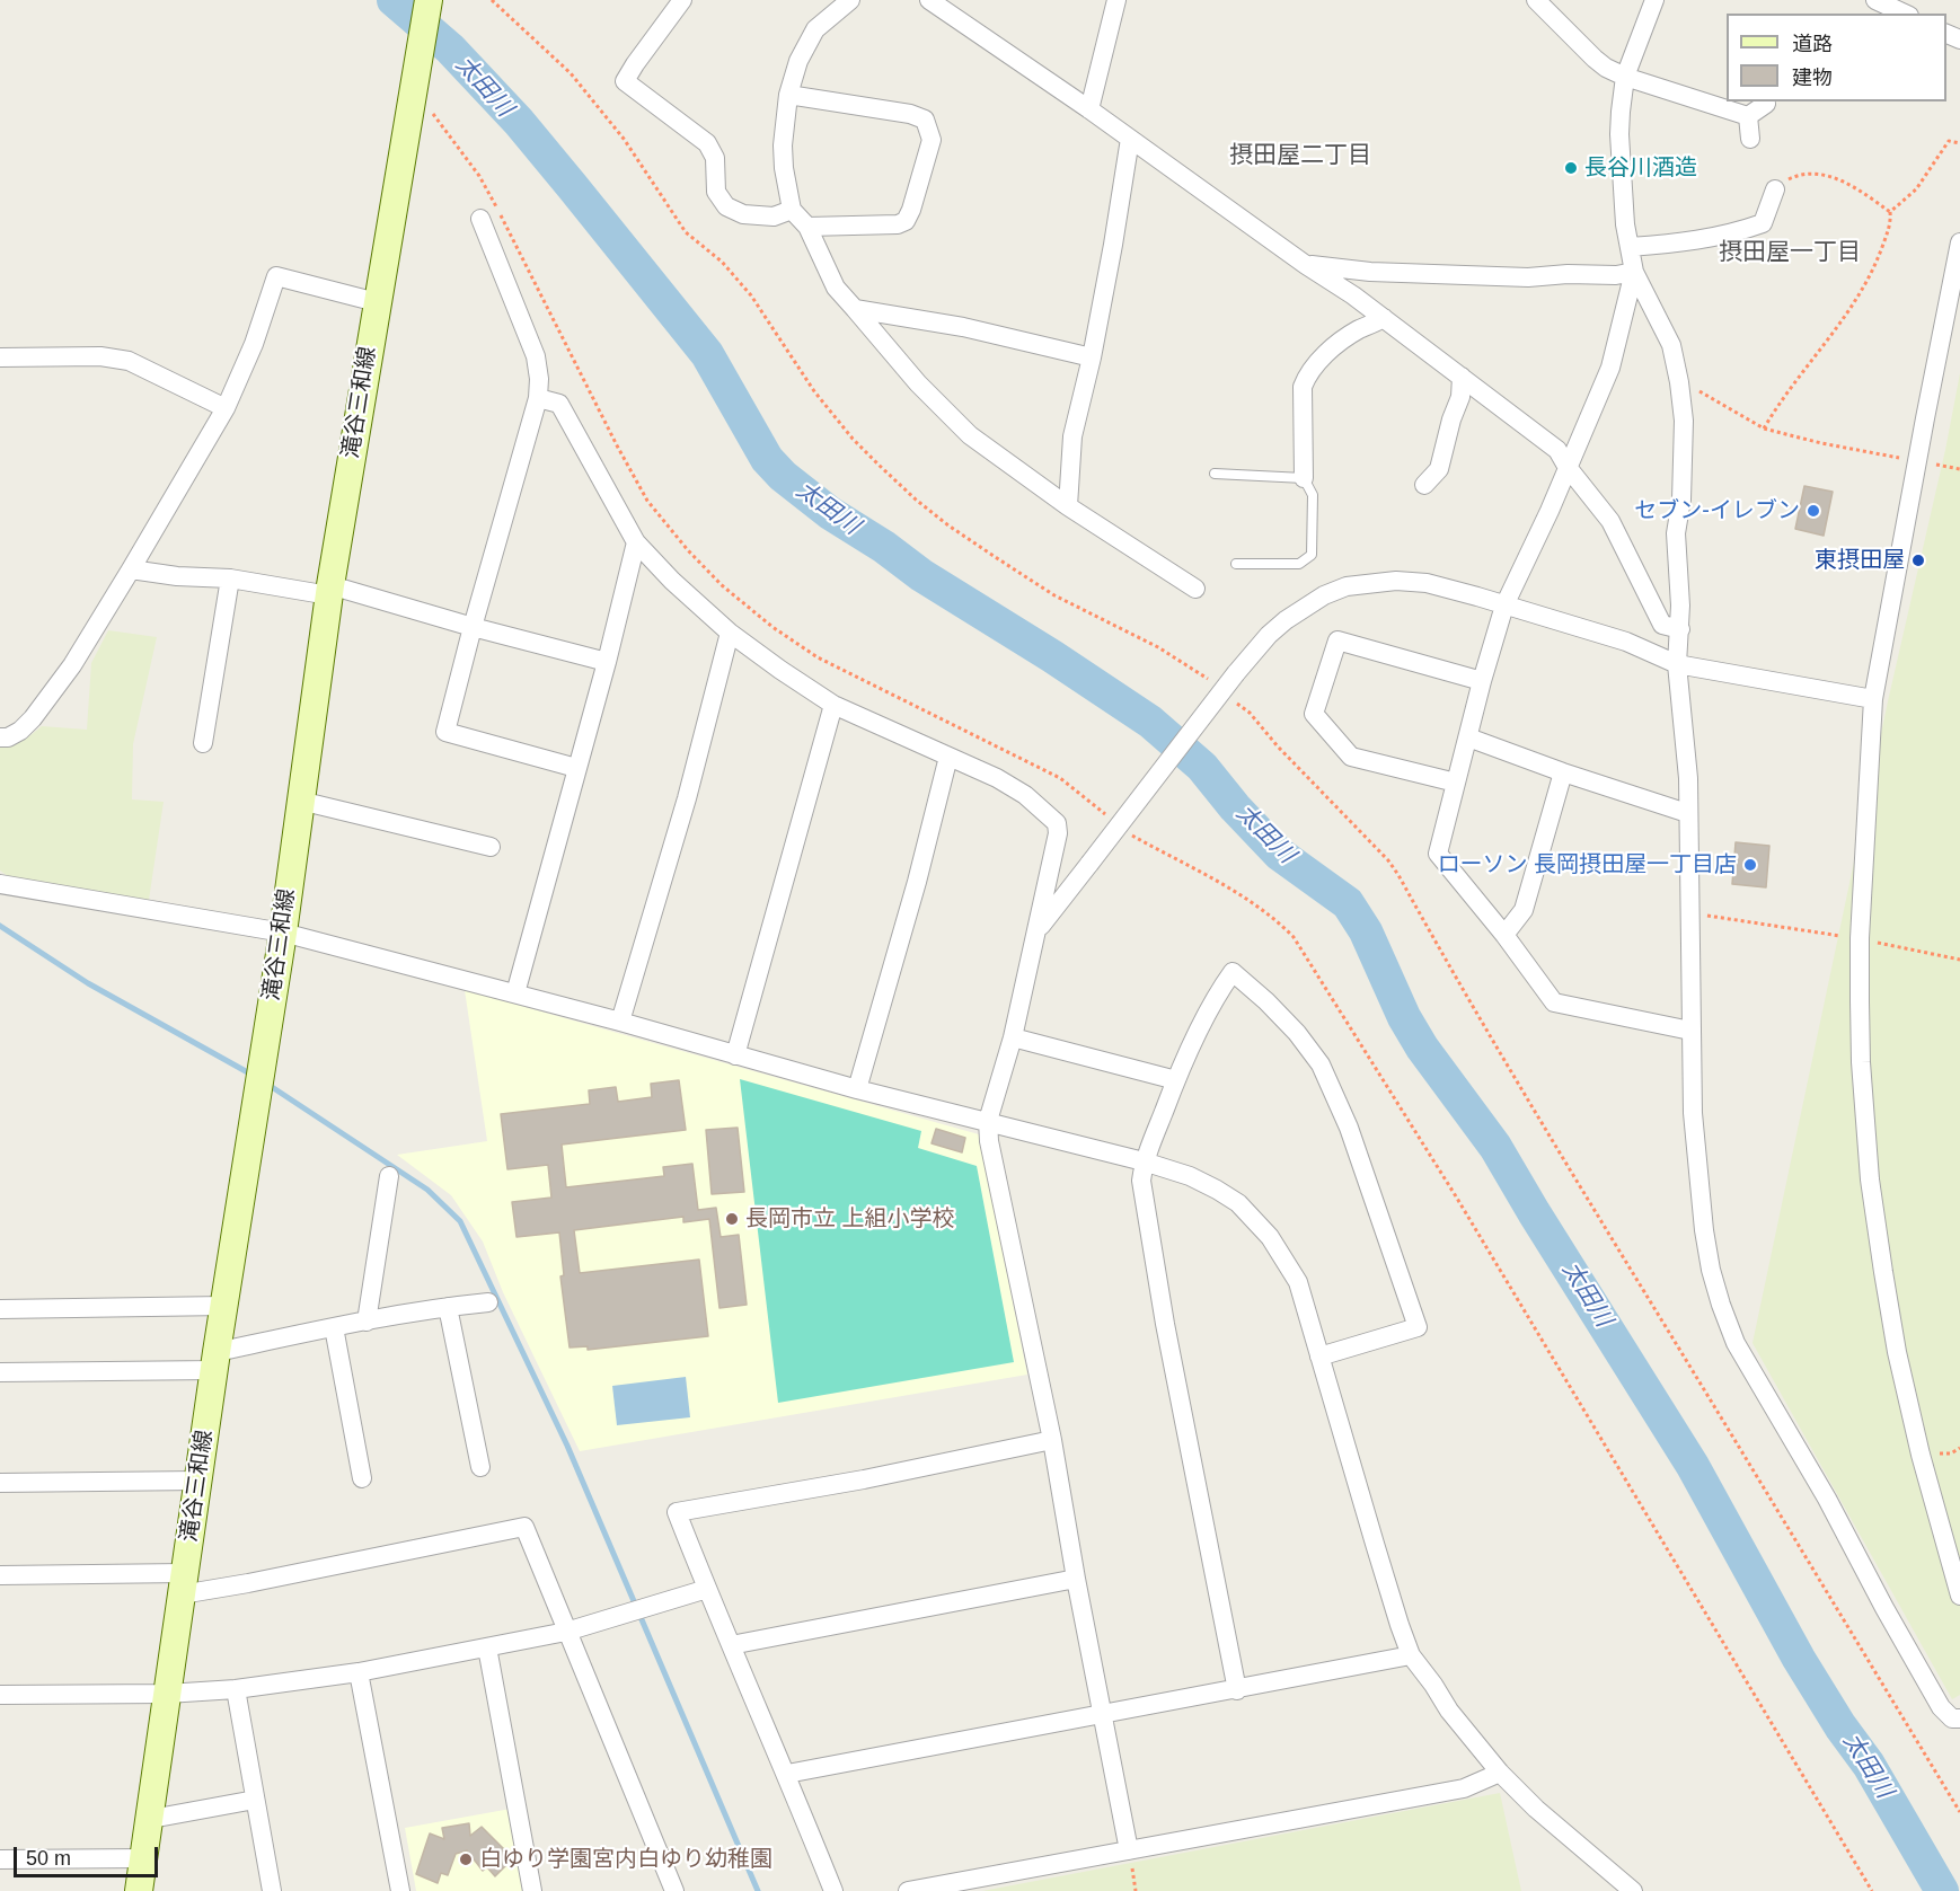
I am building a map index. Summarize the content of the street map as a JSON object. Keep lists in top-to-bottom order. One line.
{"streets":{"main road":["滝谷三和線"]},"districts":["摂田屋二丁目","摂田屋一丁目"],"water":["太田川"],"places":["長谷川酒造","セブン-イレブン","東摂田屋","ローソン 長岡摂田屋一丁目店","長岡市立 上組小学校","白ゆり学園宮内白ゆり幼稚園"],"legend":["道路","建物"],"scale_bar":"50 m"}
